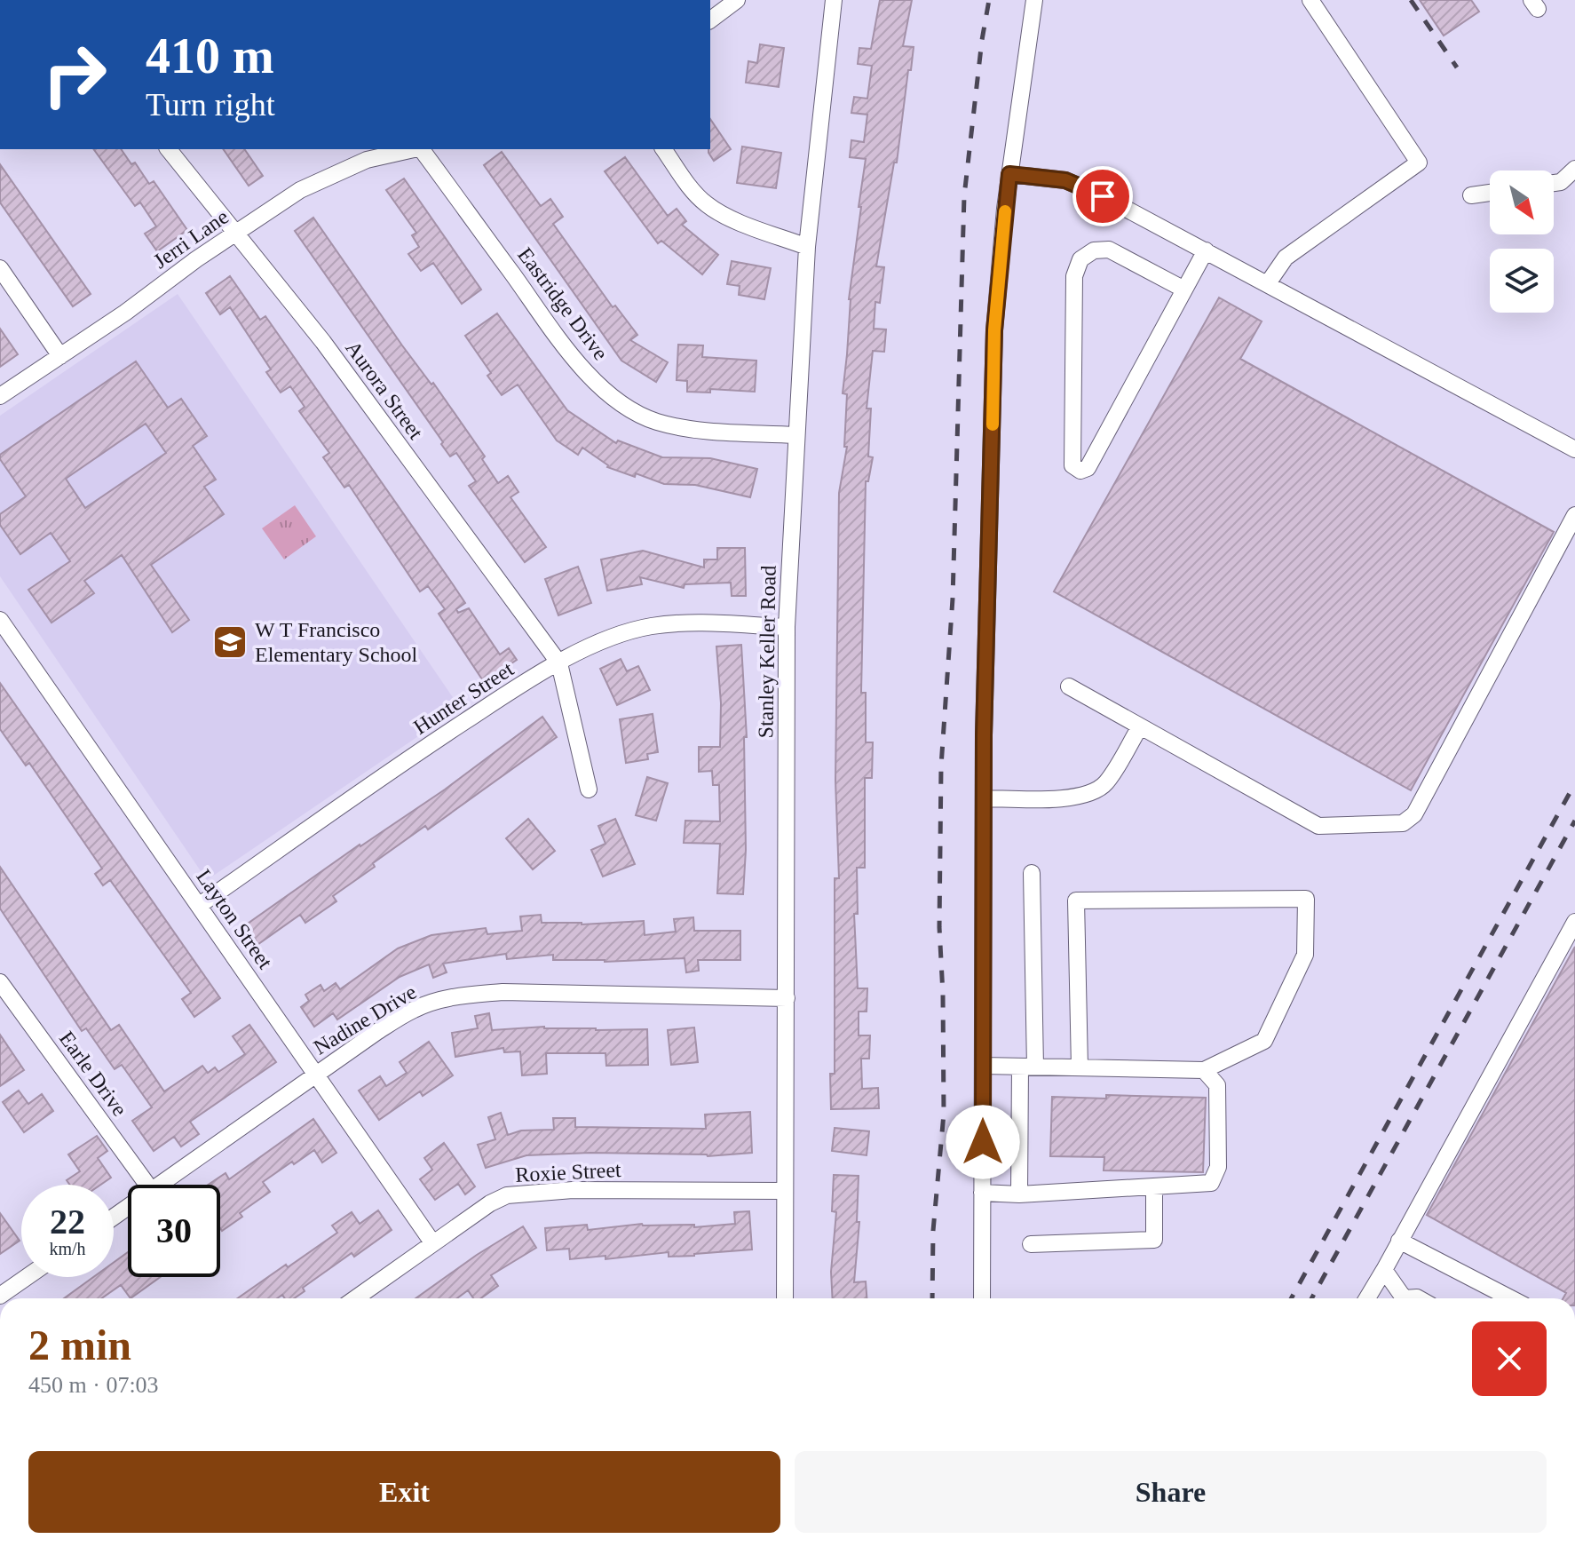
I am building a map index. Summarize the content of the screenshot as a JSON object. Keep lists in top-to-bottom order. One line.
{"streets":{"street":["Jerri Lane","Eastridge Drive","Aurora Street","Stanley Keller Road","Hunter Street","Layton Street","Nadine Drive","Earle Drive","Roxie Street"]},"crossings":[["Jerri Lane","Aurora Street"],["Eastridge Drive","Stanley Keller Road"],["Aurora Street","Hunter Street"],["Stanley Keller Road","Hunter Street"],["Stanley Keller Road","Nadine Drive"],["Stanley Keller Road","Roxie Street"],["Hunter Street","Layton Street"],["Layton Street","Nadine Drive"],["Layton Street","Roxie Street"]],"places":{"school or university":["W T Francisco Elementary School"]},"north":"bottom right","page":{"turn":["410 m","Turn right"],"speed":"22 km/h","limit":"30","heading":["2 min","450 m · 07:03"],"buttons":["Exit","Share"]}}
